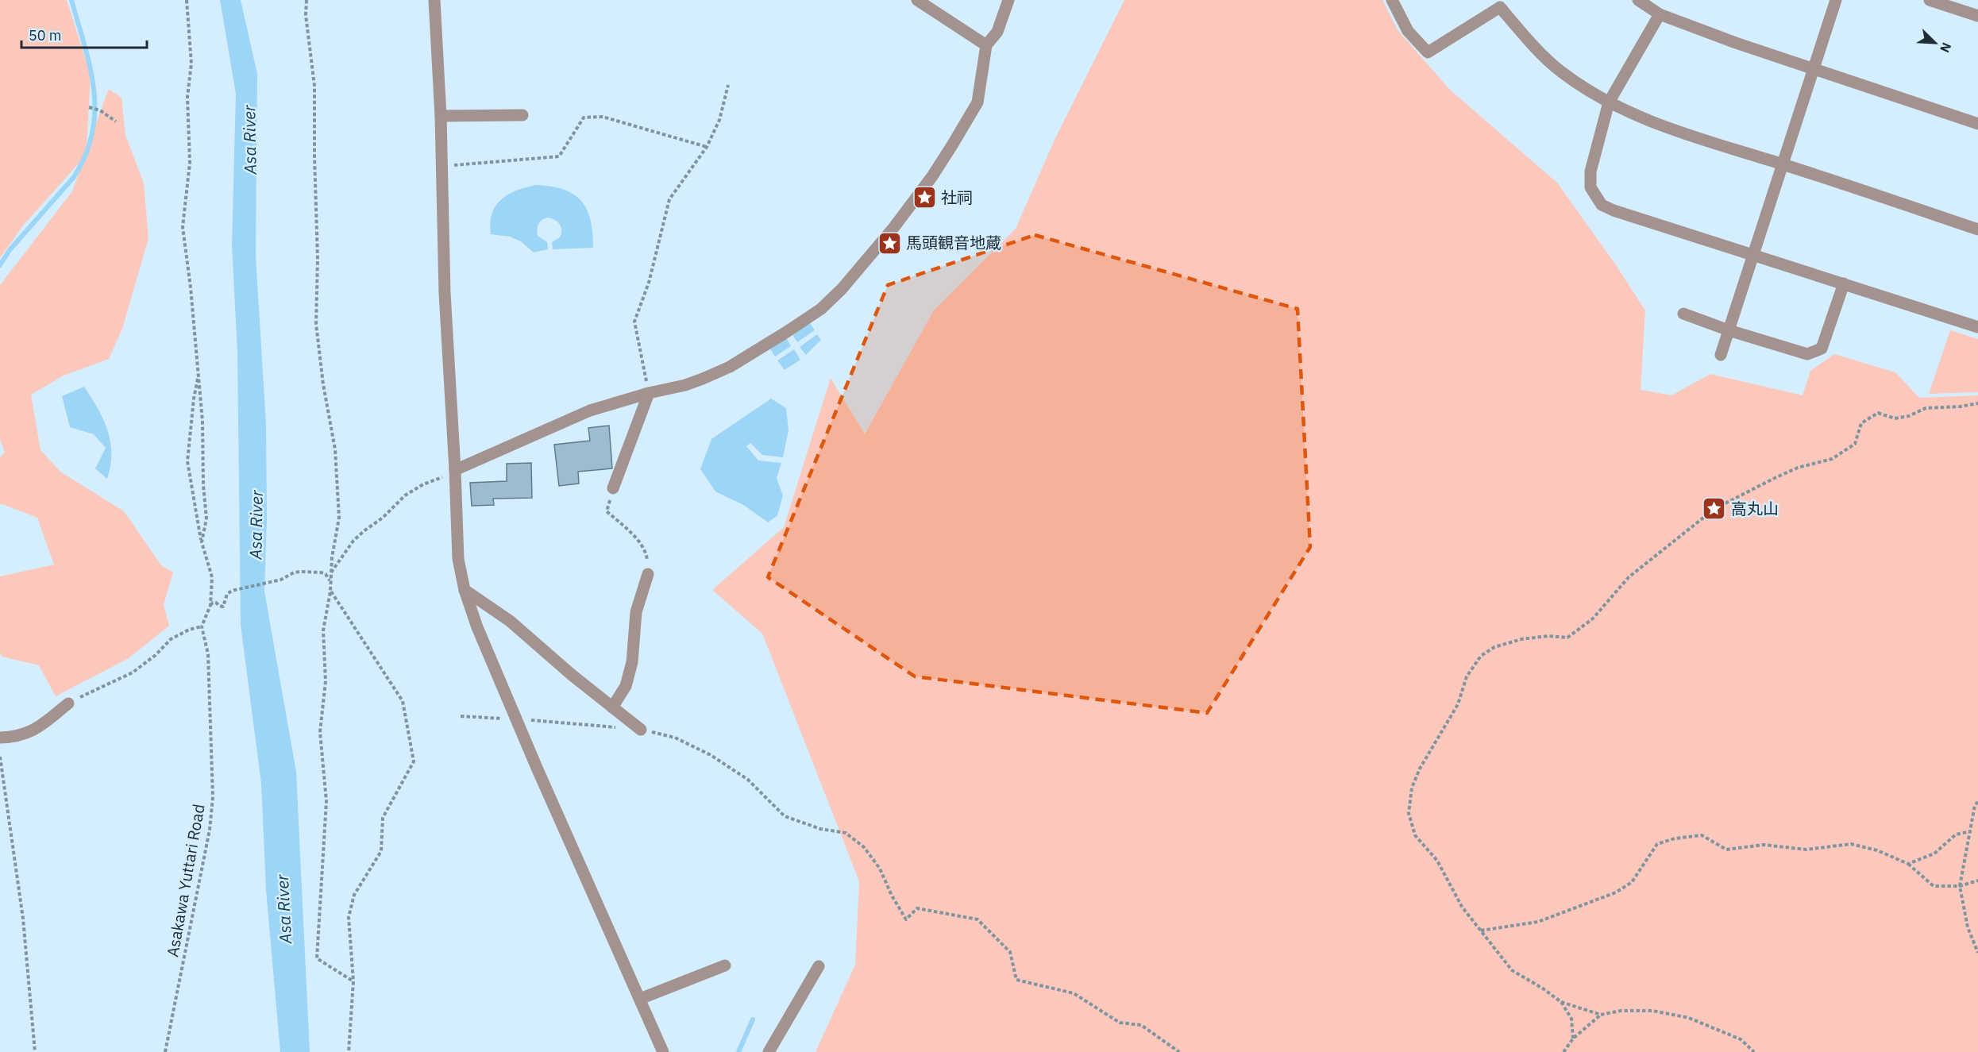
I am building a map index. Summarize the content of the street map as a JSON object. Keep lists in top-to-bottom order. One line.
{"streets":{"path":["Asakawa Yuttari Road"]},"water":["Asa River"],"places":{"place":["社祠","馬頭観音地蔵","高丸山"]},"scale_bar":"50 m","north":"bottom right"}
